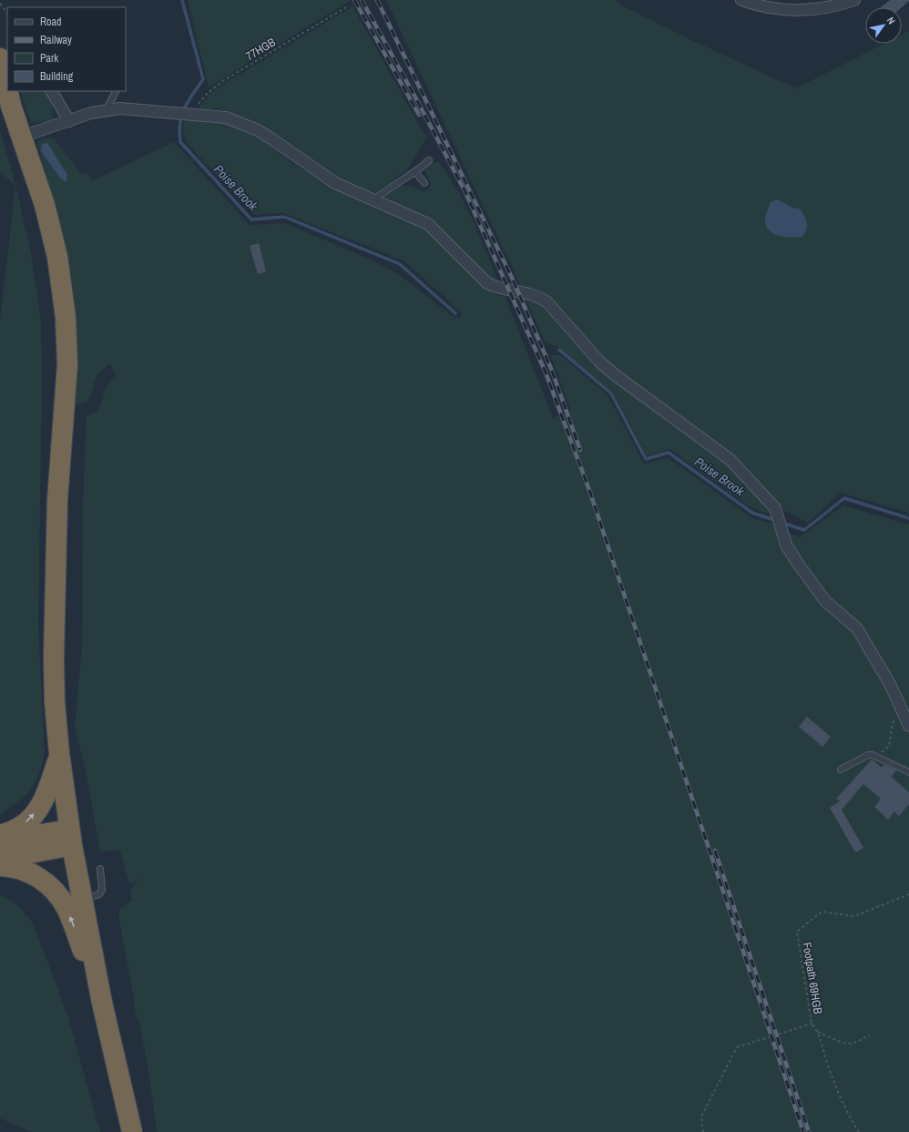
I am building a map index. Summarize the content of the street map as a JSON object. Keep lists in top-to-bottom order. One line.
{"streets":{"path":["77HGB","Footpath 69HGB"]},"water":["Poise Brook"],"legend":["Road","Railway","Park","Building"],"north":"top right"}
